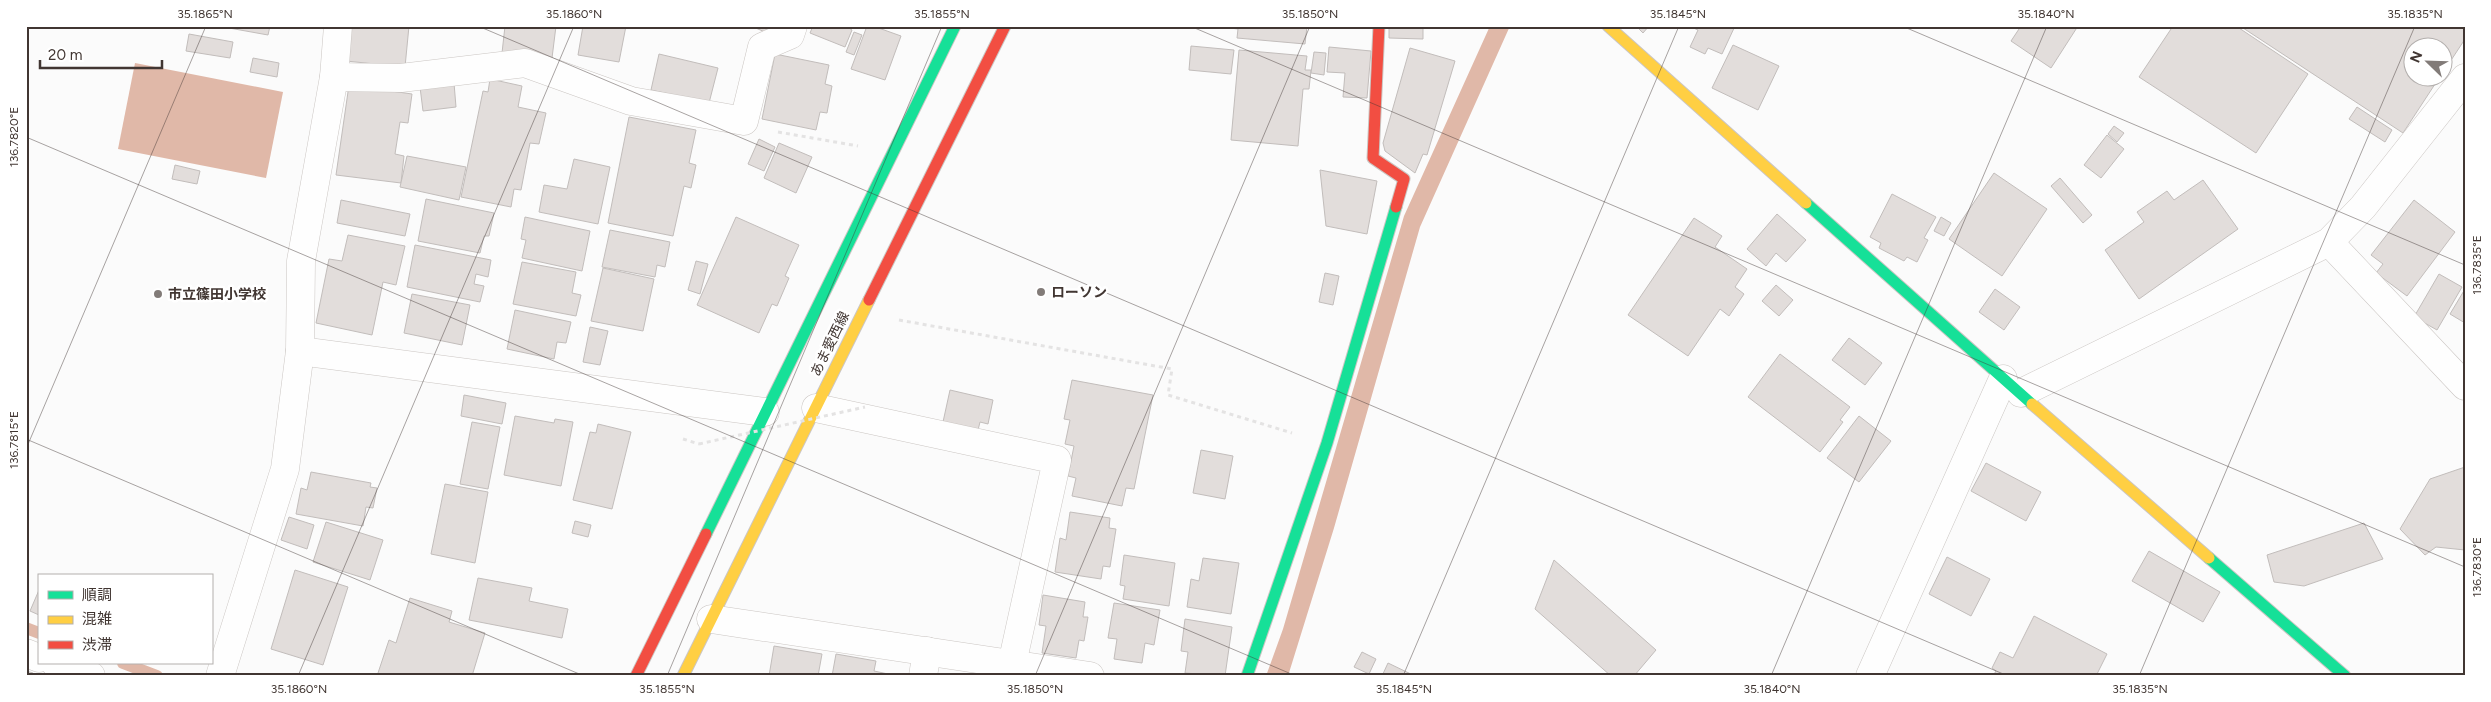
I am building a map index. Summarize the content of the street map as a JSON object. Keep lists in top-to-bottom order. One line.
{"streets":{"street":["あま愛西線"]},"places":["ローソン","市立篠田小学校"],"legend":["順調","混雑","渋滞"],"scale_bar":"20 m","north":"top left","coordinates":["35.1865°N","35.1860°N","35.1855°N","35.1850°N","35.1845°N","35.1840°N","35.1835°N","136.7820°E","136.7835°E","136.7815°E","136.7830°E"]}
